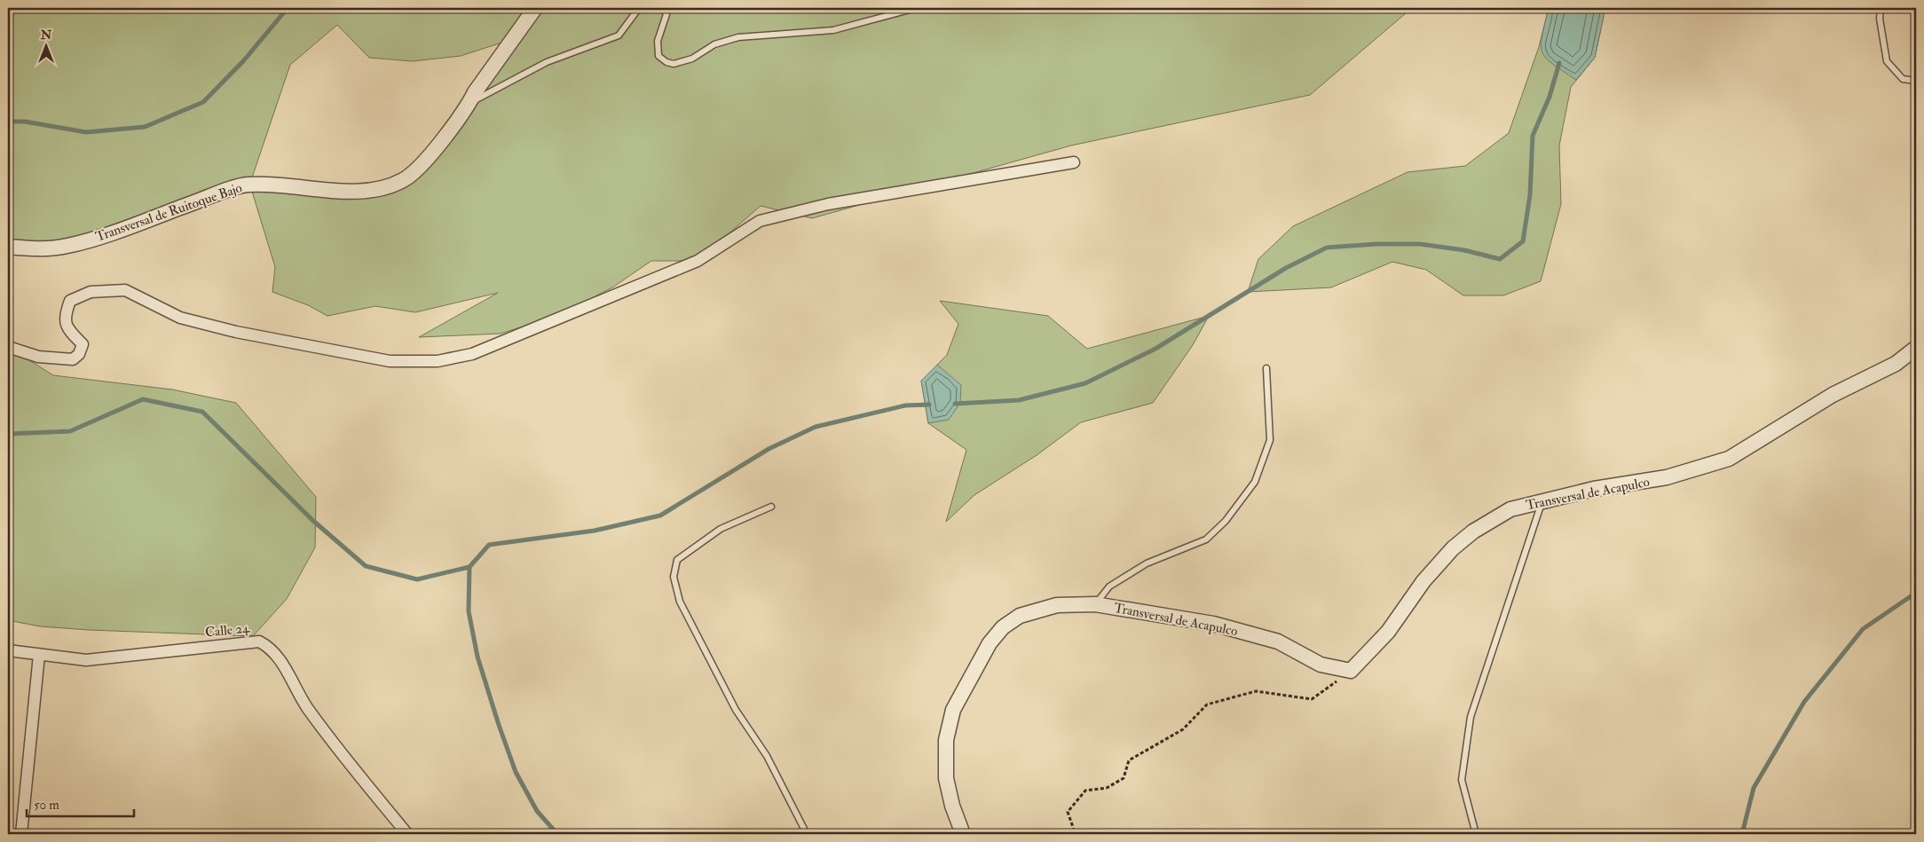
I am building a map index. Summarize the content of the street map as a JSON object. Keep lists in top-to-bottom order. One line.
{"streets":{"street":["Transversal de Ruitoque Bajo","Transversal de Acapulco","Calle 24"]},"scale_bar":"50 m","north":"top"}
